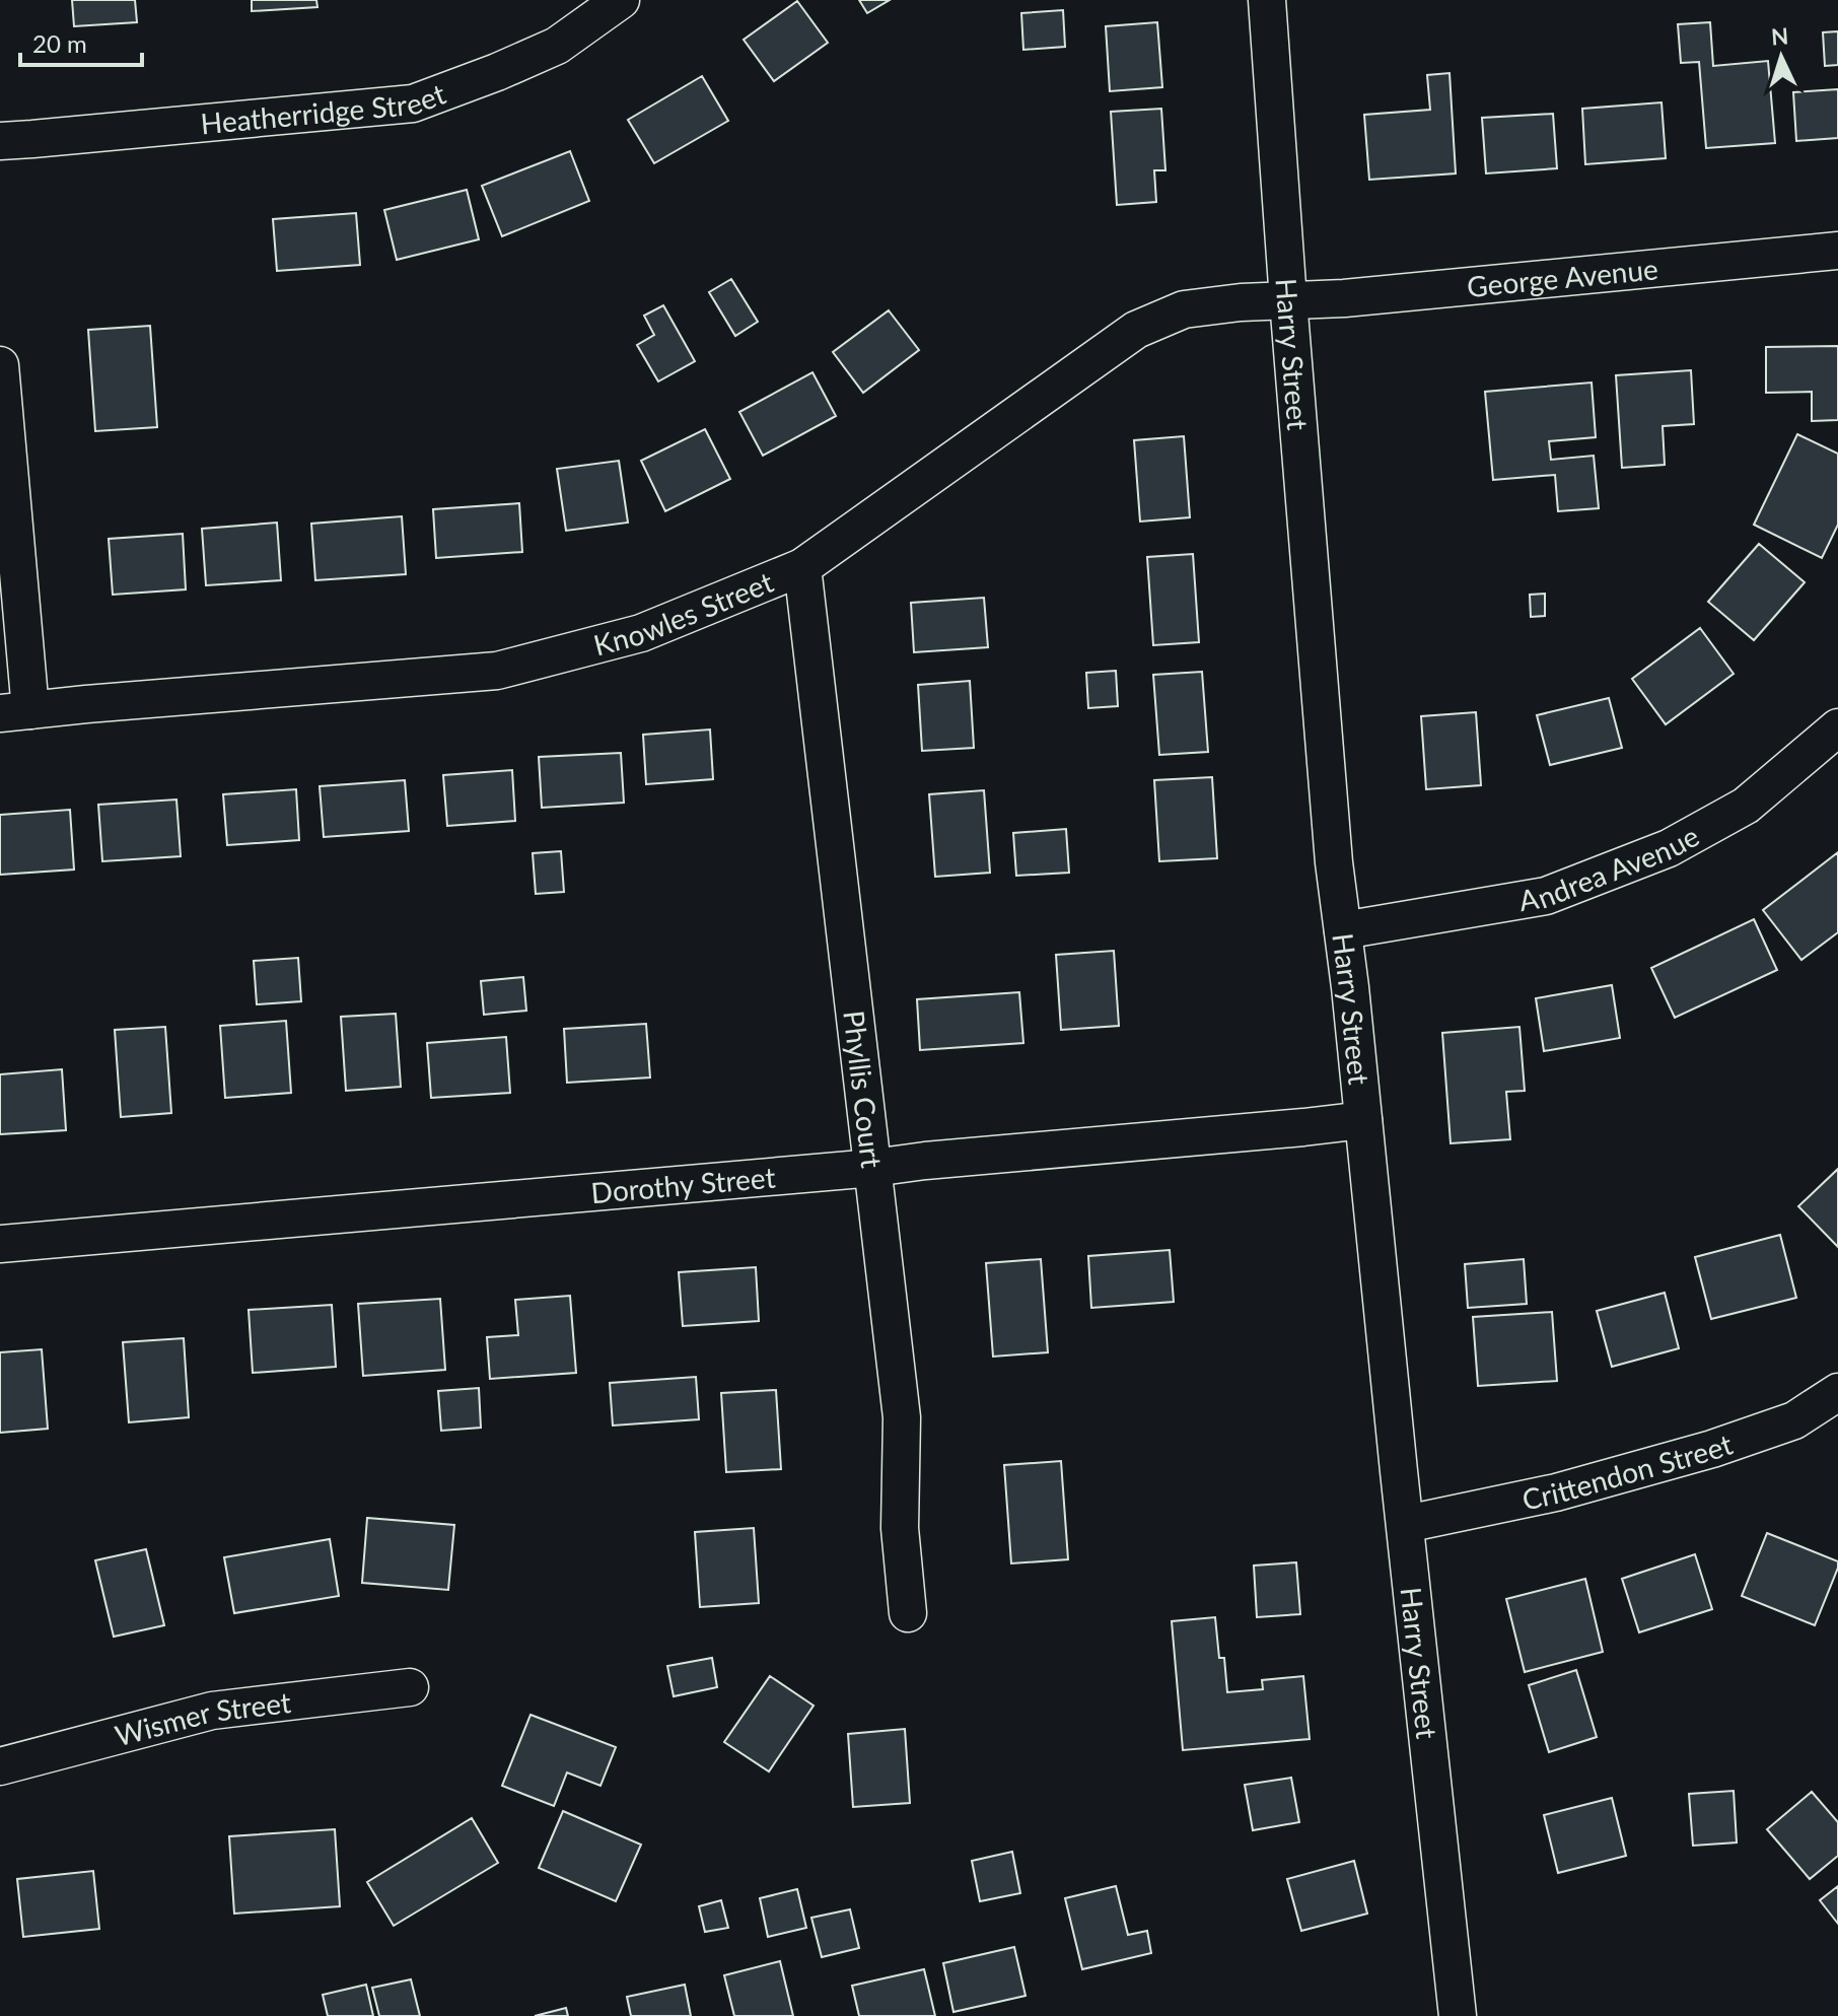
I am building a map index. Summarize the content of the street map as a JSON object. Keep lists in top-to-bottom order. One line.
{"streets":{"street":["Heatherridge Street","George Avenue","Harry Street","Knowles Street","Andrea Avenue","Phyllis Court","Dorothy Street","Crittendon Street","Wismer Street"]},"crossings":[["George Avenue","Harry Street"],["George Avenue","Knowles Street"],["Harry Street","Knowles Street"],["Harry Street","Andrea Avenue"],["Harry Street","Dorothy Street"],["Harry Street","Crittendon Street"],["Knowles Street","Phyllis Court"],["Phyllis Court","Dorothy Street"]],"scale_bar":"20 m","north":"top"}
